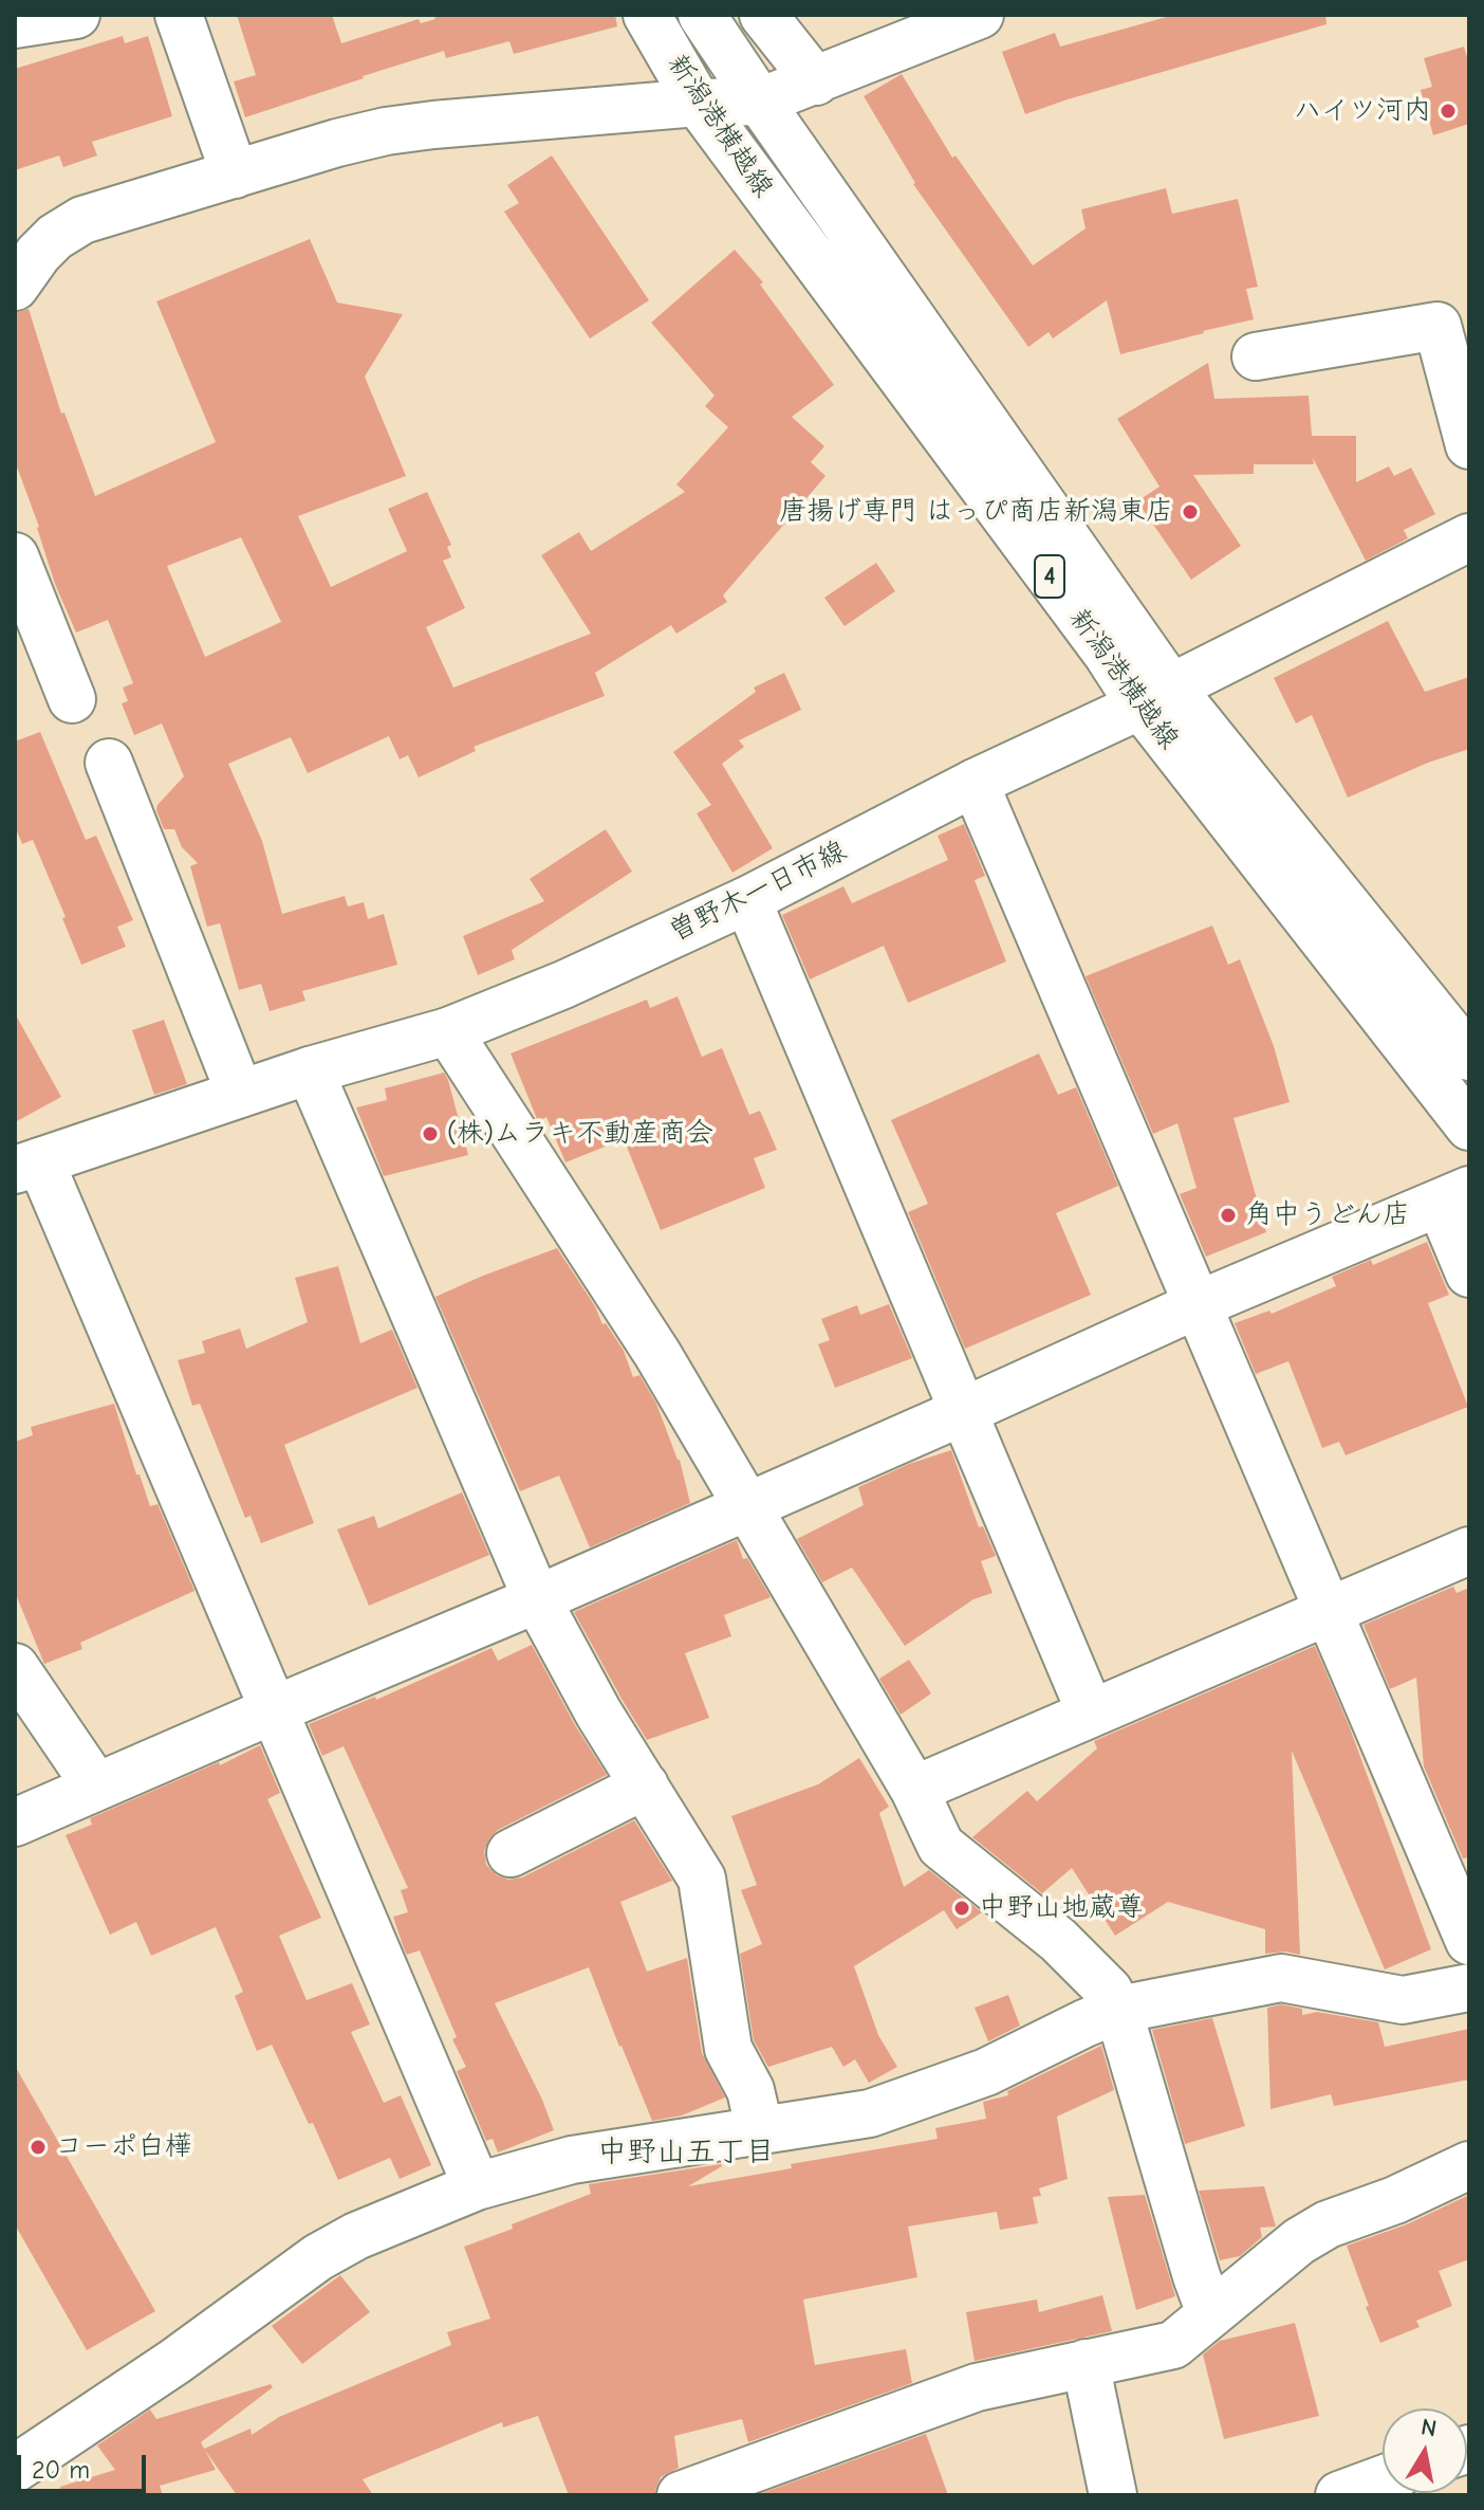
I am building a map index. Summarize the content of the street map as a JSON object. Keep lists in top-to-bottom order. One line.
{"streets":{"street":["新潟港横越線","4","曽野木一日市線"]},"crossings":[["新潟港横越線","曽野木一日市線"]],"districts":["中野山五丁目"],"places":["ハイツ河内","唐揚げ専門 はっぴ商店新潟東店","(株)ムラキ不動産商会","角中うどん店","中野山地蔵尊","コーポ白樺"],"scale_bar":"20 m","north":"top"}
